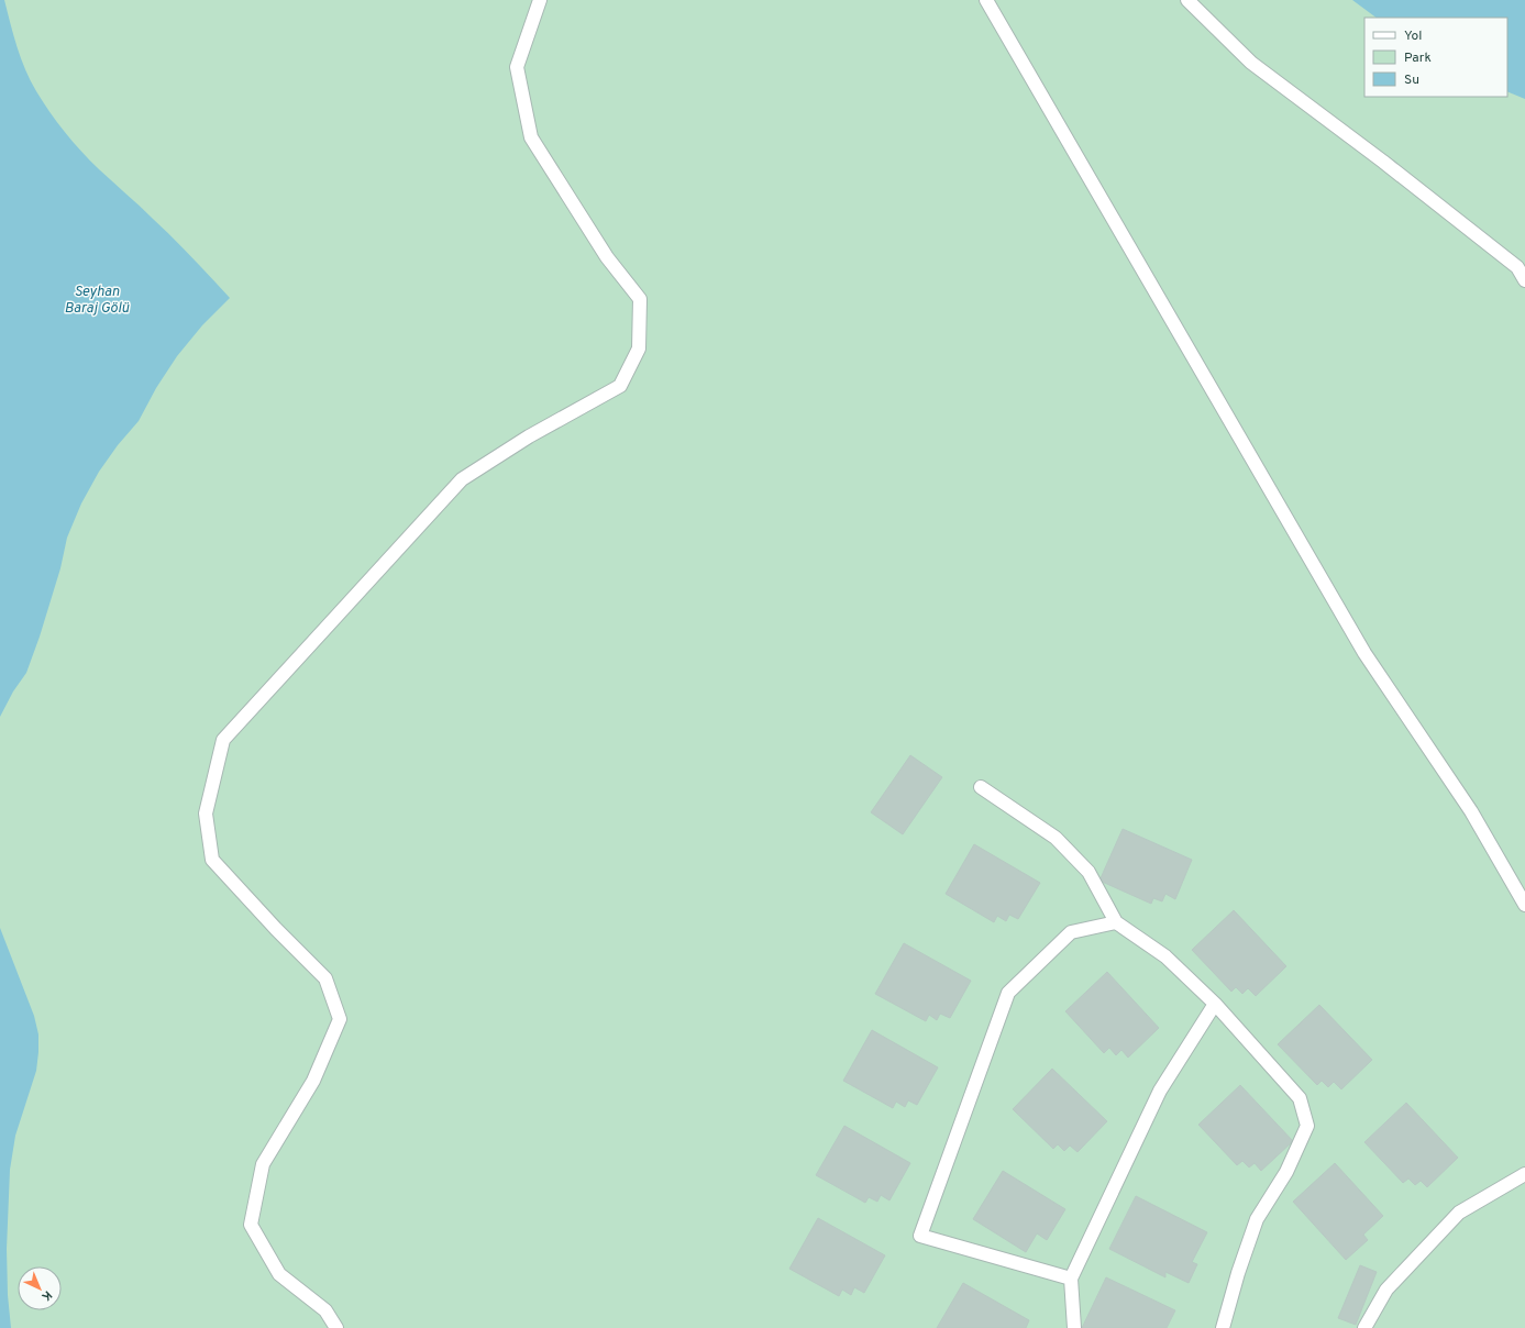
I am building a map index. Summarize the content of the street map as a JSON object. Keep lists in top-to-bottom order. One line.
{"water":["Seyhan Baraj Gölü"],"legend":["Yol","Park","Su"],"north":"bottom right"}
